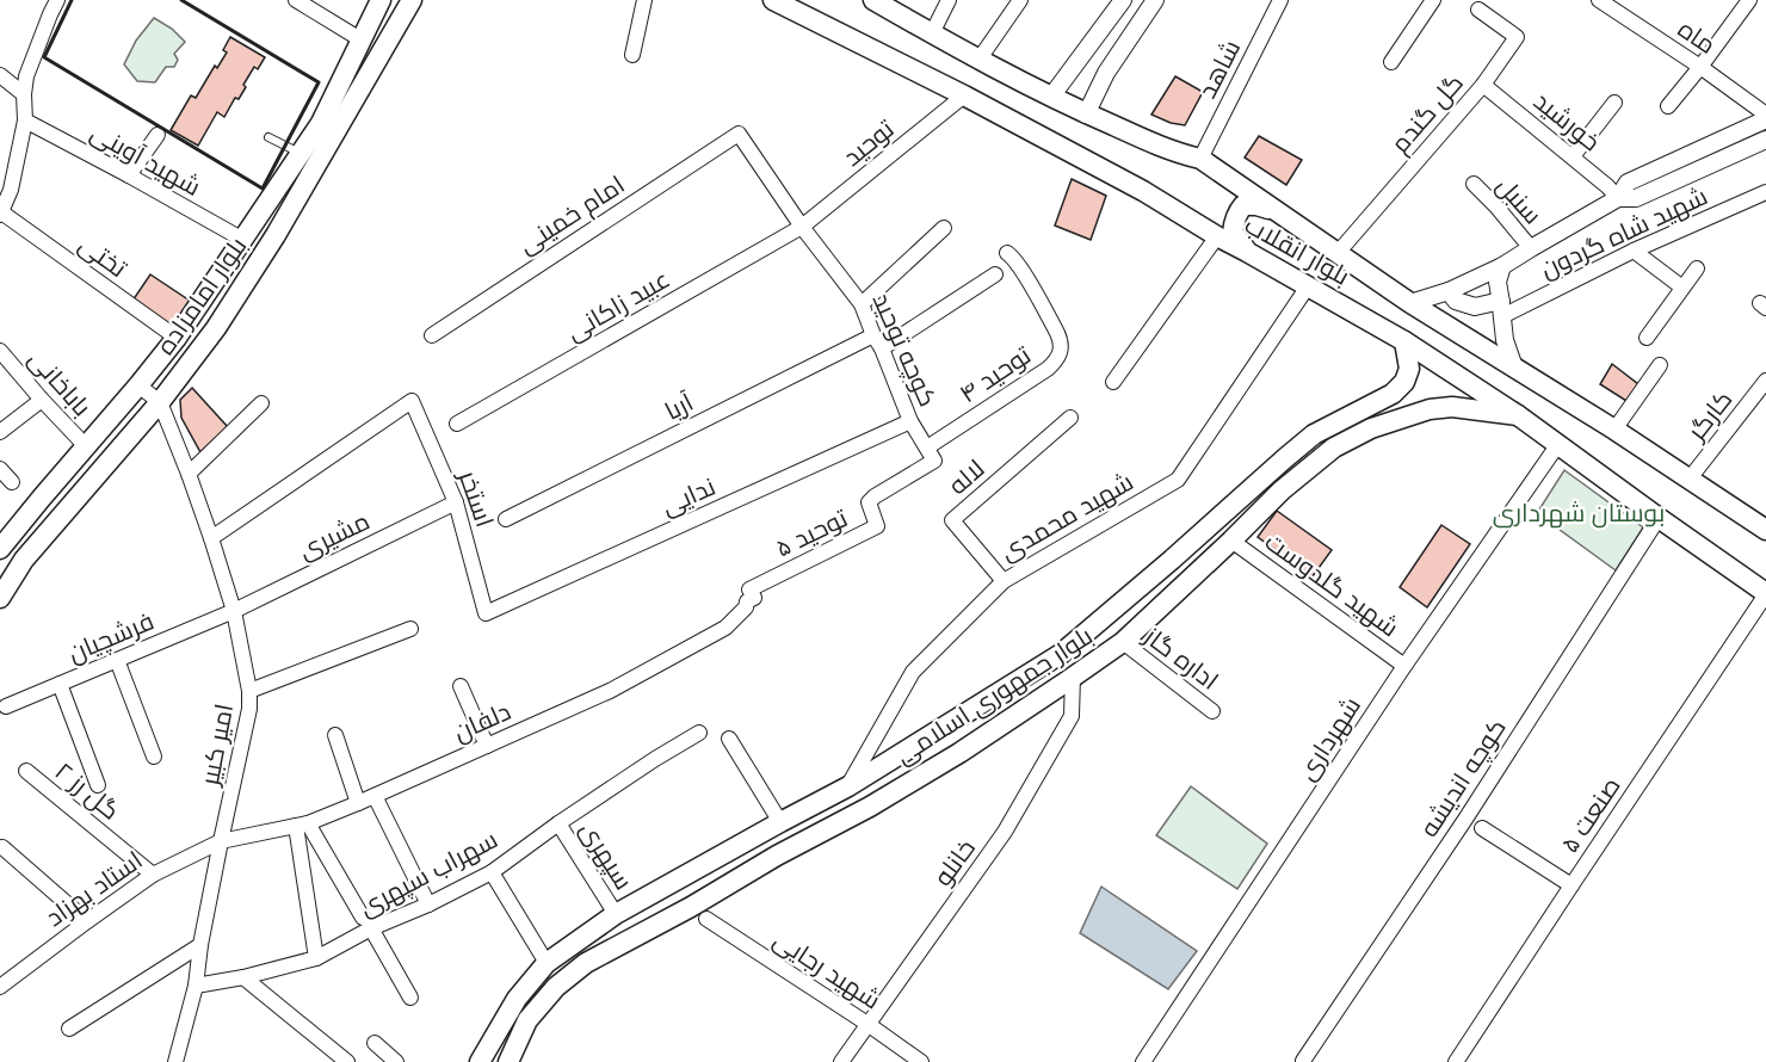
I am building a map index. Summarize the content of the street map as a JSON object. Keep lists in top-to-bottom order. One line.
{"streets":{"main road":["بلوار انقلاب","بلوار امامزاده","بلوار جمهوری اسلامی"],"street":["ماه","شاهد","گل گندم","خورشید","توحید","شهید آوینی","سنبل","امام خمینی","شهید شاه گردون","تختی","عبید زاکانی","کوچه توحید","توحید ۴","باباخانی","آریا","کارگر","لاله","ندایی","استخر","شهید محمدی","توحید ۵","مشیری","شهید گلدوست","فرشچیان","اداره گاز","دلفان","شهرداری","امیر کبیر","کوچه اندیشه","گل رز ۲","صنعت ۵","سپهری","خانلو","سهراب سپهری","استاد بهزاد","شهید رجایی"]},"crossings":[["شاهد","بلوار انقلاب"],["گل گندم","خورشید"],["گل گندم","بلوار انقلاب"],["توحید","بلوار انقلاب"],["توحید","عبید زاکانی"],["توحید","کوچه توحید"],["شهید آوینی","بلوار امامزاده"],["امام خمینی","کوچه توحید"],["بلوار انقلاب","کارگر"],["بلوار انقلاب","شهید محمدی"],["بلوار انقلاب","بلوار جمهوری اسلامی"],["بلوار انقلاب","شهرداری"],["بلوار انقلاب","کوچه اندیشه"],["بلوار انقلاب","صنعت ۵"],["تختی","بلوار امامزاده"],["بلوار امامزاده","باباخانی"],["بلوار امامزاده","امیر کبیر"],["عبید زاکانی","کوچه توحید"],["کوچه توحید","توحید ۴"],["کوچه توحید","آریا"],["کوچه توحید","ندایی"],["کوچه توحید","توحید ۵"],["توحید ۴","توحید ۵"],["لاله","شهید محمدی"],["ندایی","استخر"],["استخر","مشیری"],["استخر","امیر کبیر"],["شهید محمدی","بلوار جمهوری اسلامی"],["توحید ۵","دلفان"],["مشیری","فرشچیان"],["مشیری","امیر کبیر"],["شهید گلدوست","بلوار جمهوری اسلامی"],["شهید گلدوست","شهرداری"],["فرشچیان","امیر کبیر"],["اداره گاز","بلوار جمهوری اسلامی"],["بلوار جمهوری اسلامی","سپهری"],["بلوار جمهوری اسلامی","خانلو"],["دلفان","امیر کبیر"],["دلفان","استاد بهزاد"],["امیر کبیر","سهراب سپهری"],["امیر کبیر","استاد بهزاد"],["گل رز ۲","استاد بهزاد"],["سپهری","سهراب سپهری"],["خانلو","شهید رجایی"]],"parks":["بوستان شهرداری"]}
